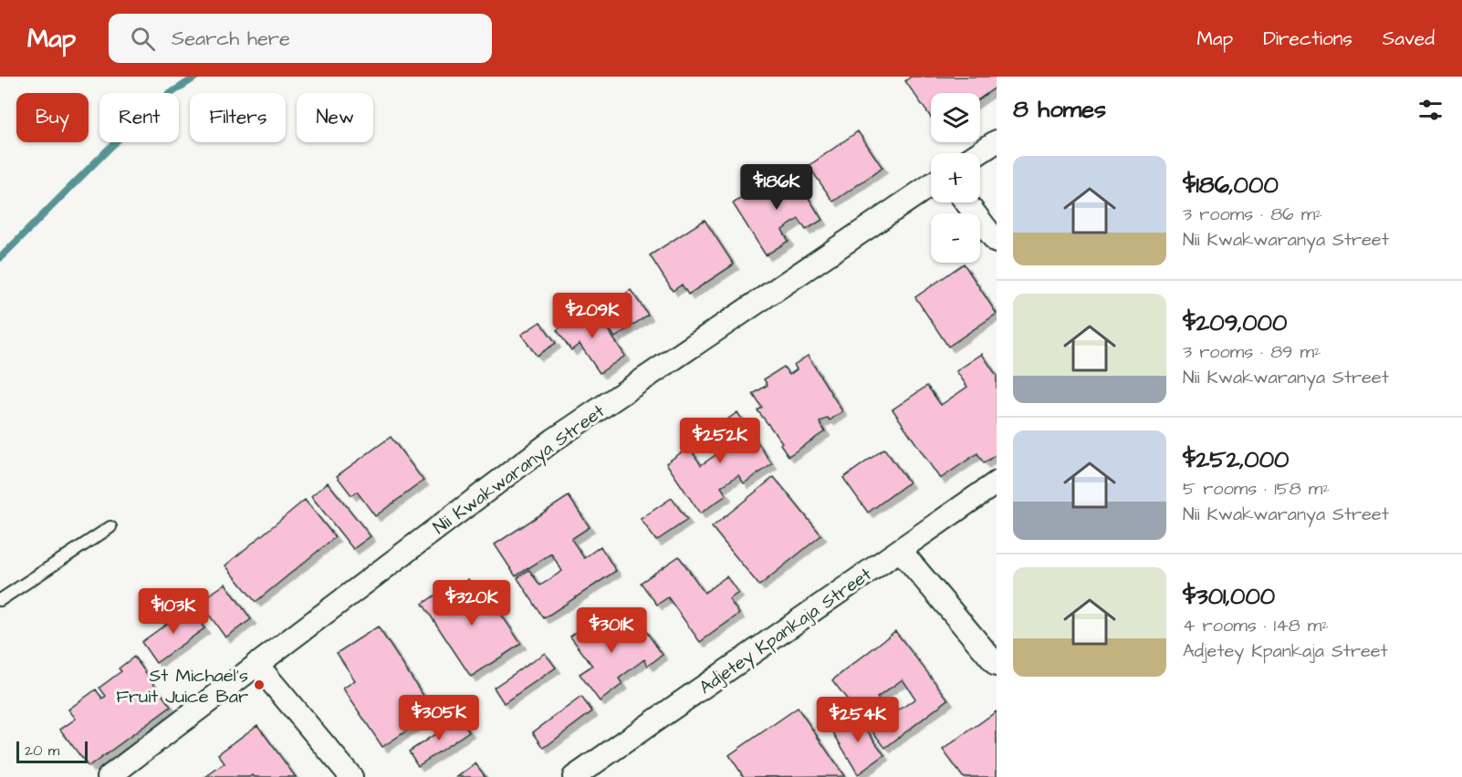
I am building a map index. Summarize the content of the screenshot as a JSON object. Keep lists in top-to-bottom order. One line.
{"streets":{"street":["Nii Kwakwaranya Street","Adjetey Kpankaja Street"]},"places":["St Michael's Fruit Juice Bar"],"scale_bar":"20 m","page":{"header":"Map","search":"Search here","nav":["Map","Directions","Saved"],"heading":"8 homes","map_buttons":["+","−"],"chip":["Buy","Rent","Filters","New"],"list":[{"name":"$186,000","note":"3 rooms · 86 m² · Nii Kwakwaranya Street"},{"name":"$209,000","note":"3 rooms · 89 m² · Nii Kwakwaranya Street"},{"name":"$252,000","note":"5 rooms · 158 m² · Nii Kwakwaranya Street"},{"name":"$301,000","note":"4 rooms · 148 m² · Adjetey Kpankaja Street"}],"price":["$186K","$209K","$252K","$320K","$103K","$301K","$305K","$254K"],"scale":"20 m"}}
